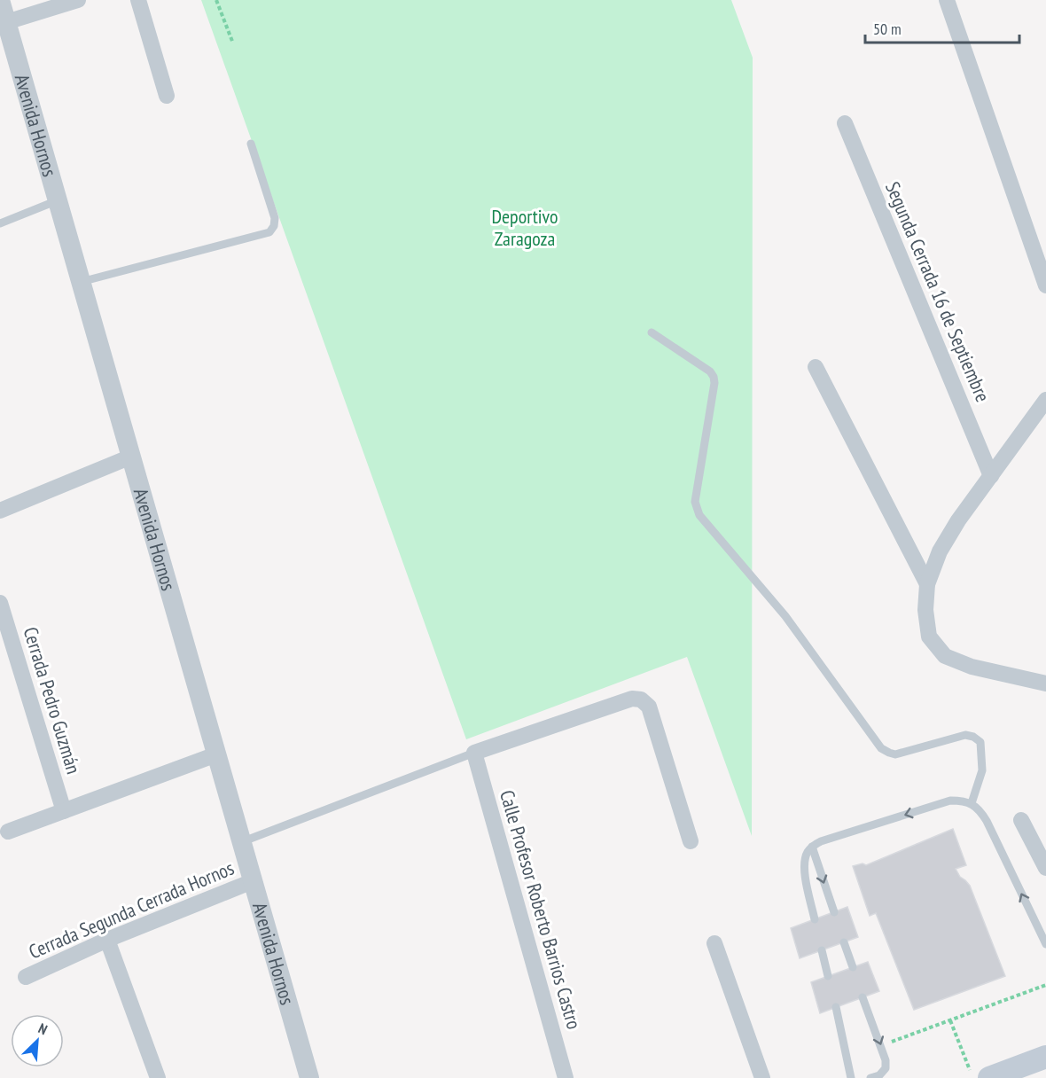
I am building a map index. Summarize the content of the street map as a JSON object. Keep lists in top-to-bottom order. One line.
{"streets":{"street":["Avenida Hornos","Segunda Cerrada 16 de Septiembre","Cerrada Pedro Guzmán","Cerrada Segunda Cerrada Hornos","Calle Profesor Roberto Barrios Castro"]},"crossings":[["Avenida Hornos","Cerrada Segunda Cerrada Hornos"]],"parks":["Deportivo Zaragoza"],"scale_bar":"50 m","north":"top right"}
